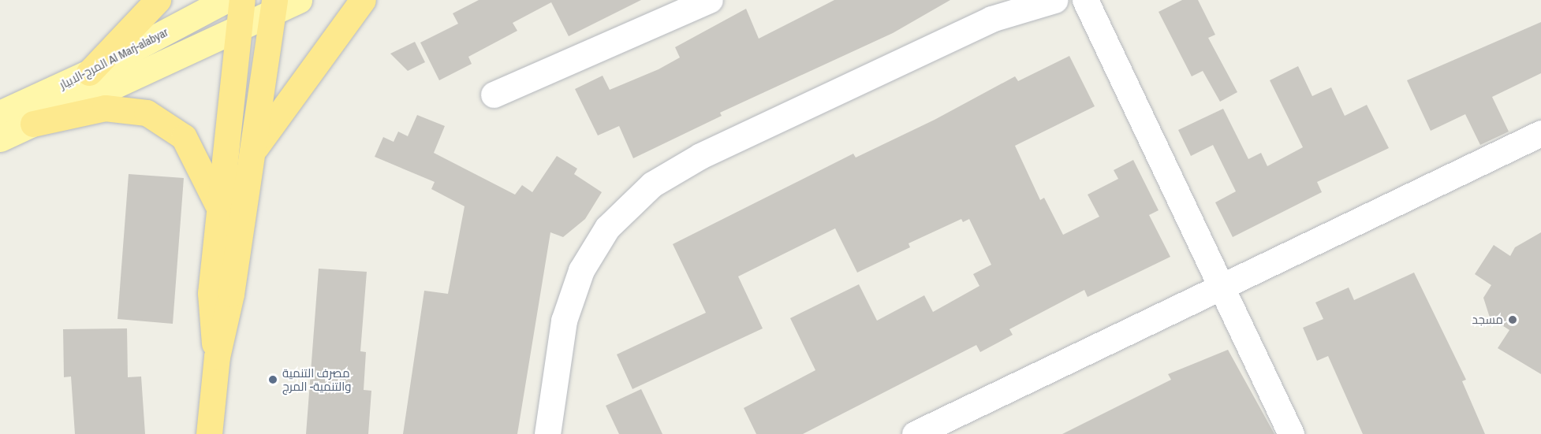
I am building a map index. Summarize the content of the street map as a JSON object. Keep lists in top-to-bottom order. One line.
{"streets":{"main road":["المرج-الابيار Al Marj-alabyar"]},"places":["مسجد","مصرف التنمية والتنمية- المرج"]}
